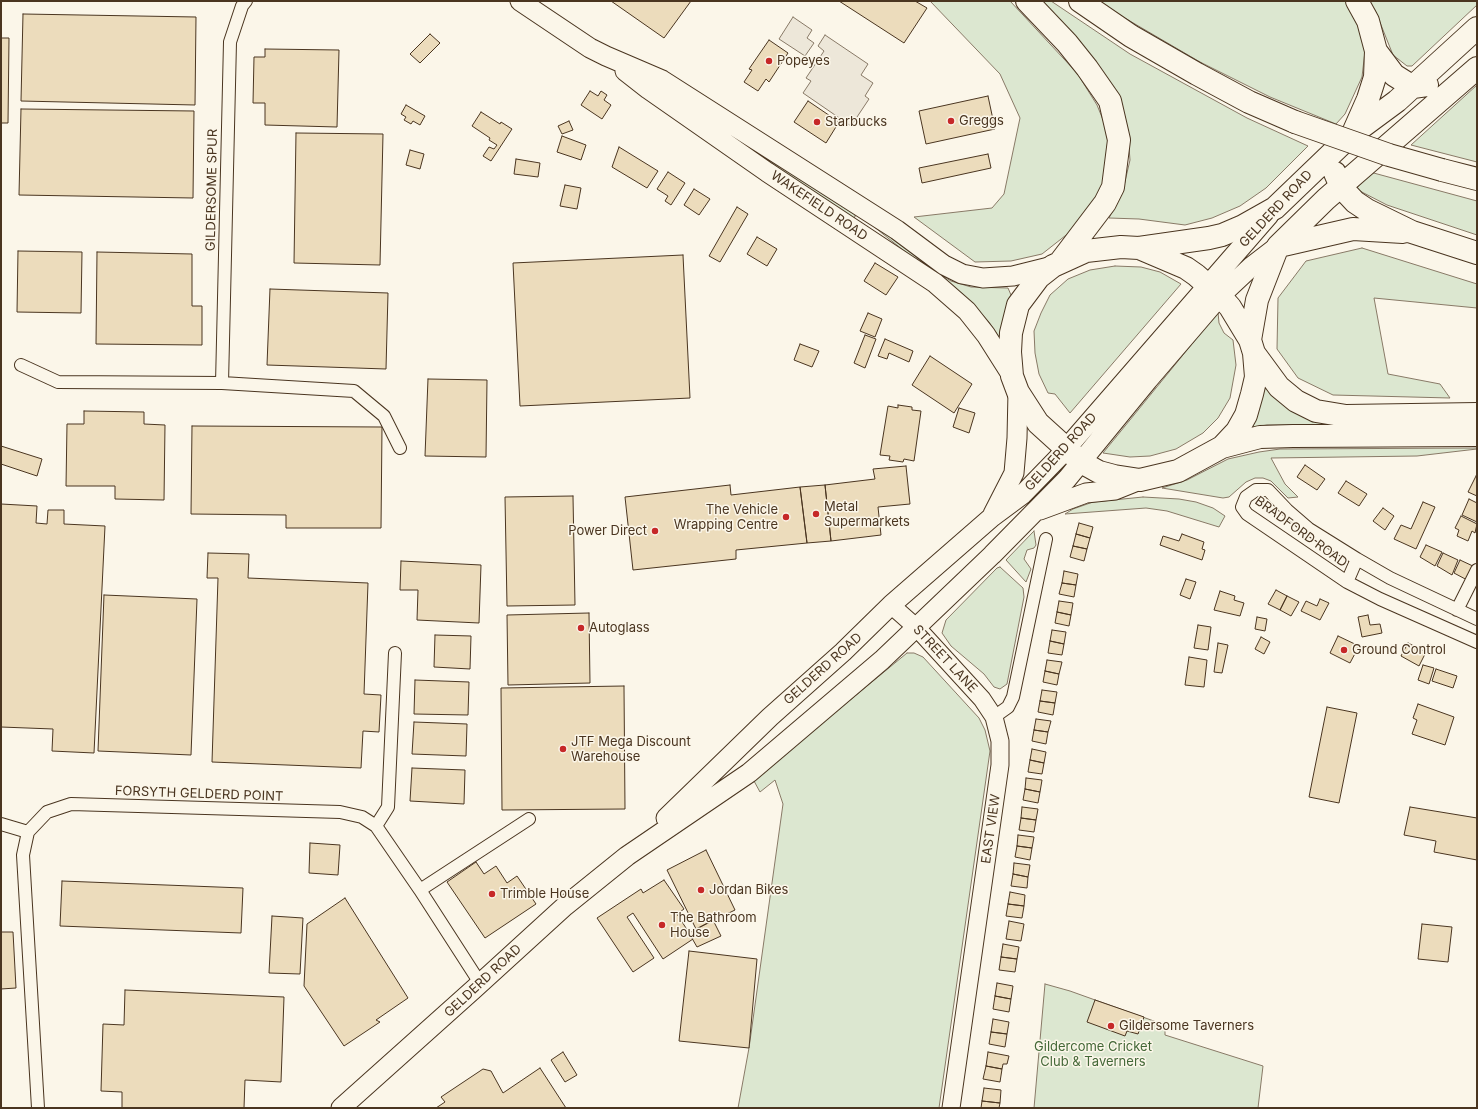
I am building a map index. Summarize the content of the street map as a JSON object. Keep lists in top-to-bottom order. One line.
{"streets":{"highway":["GELDERD ROAD"],"main road":["WAKEFIELD ROAD"],"street":["GILDERSOME SPUR","BRADFORD ROAD","STREET LANE","FORSYTH GELDERD POINT","EAST VIEW"]},"crossings":[["GELDERD ROAD","STREET LANE"],["GELDERD ROAD","FORSYTH GELDERD POINT"],["STREET LANE","EAST VIEW"]],"parks":["Gildercome Cricket Club & Taverners"],"places":["Popeyes","Greggs","Starbucks","Metal Supermarkets","The Vehicle Wrapping Centre","Power Direct","Autoglass","Ground Control","JTF Mega Discount Warehouse","Jordan Bikes","Trimble House","The Bathroom House","Gildersome Taverners"]}
